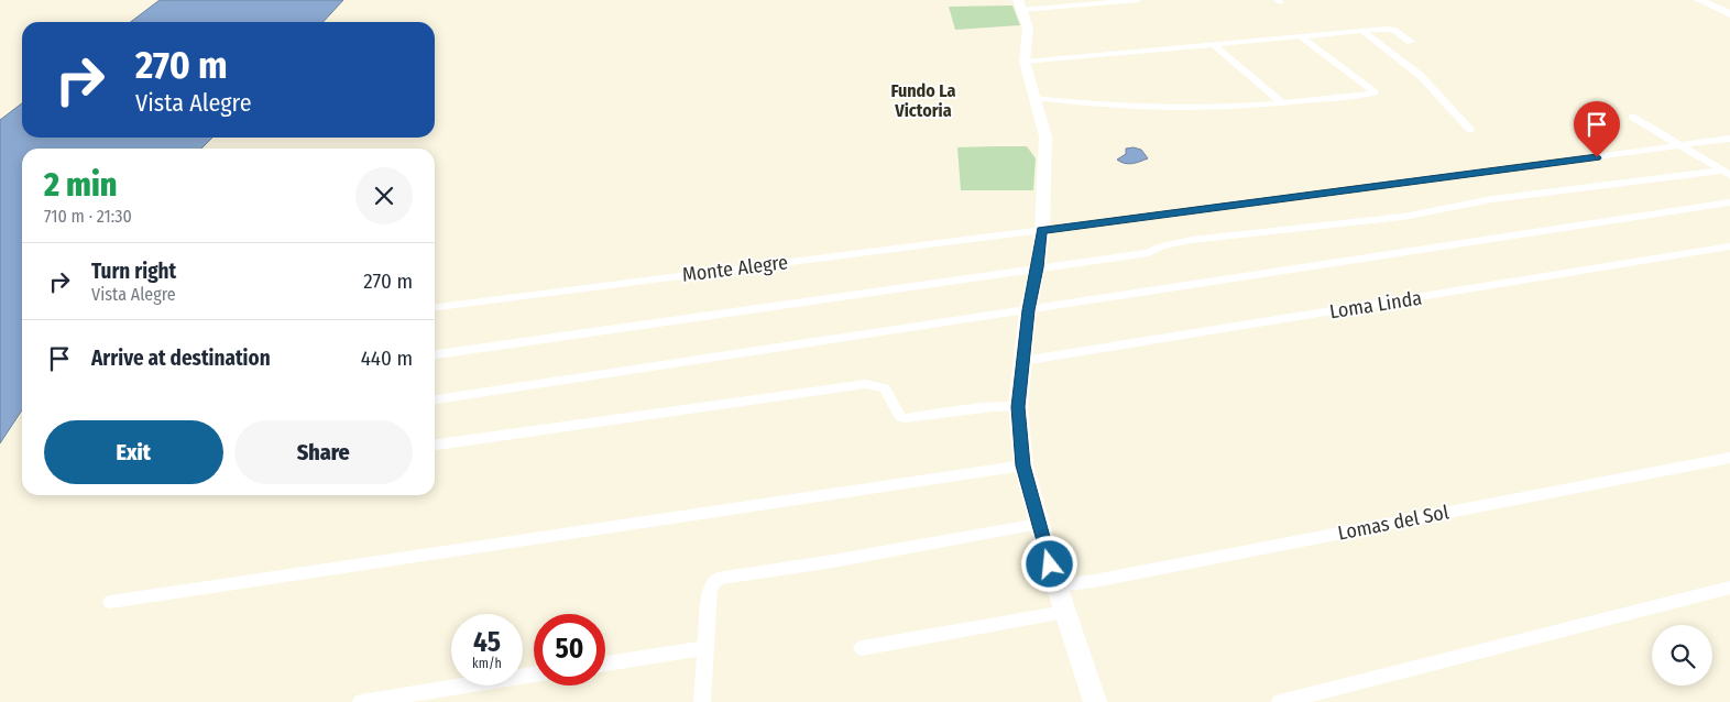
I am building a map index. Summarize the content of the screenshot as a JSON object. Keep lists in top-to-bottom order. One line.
{"streets":{"street":["Monte Alegre","Loma Linda","Lomas del Sol"]},"districts":["Fundo La Victoria"],"page":{"turn":["270 m","Vista Alegre"],"heading":["2 min","710 m · 21:30"],"list":[{"name":"Turn right","note":"Vista Alegre","value":"270 m"},{"name":"Arrive at destination","value":"440 m"}],"buttons":["Exit","Share"],"speed":"45 km/h","limit":"50"}}
